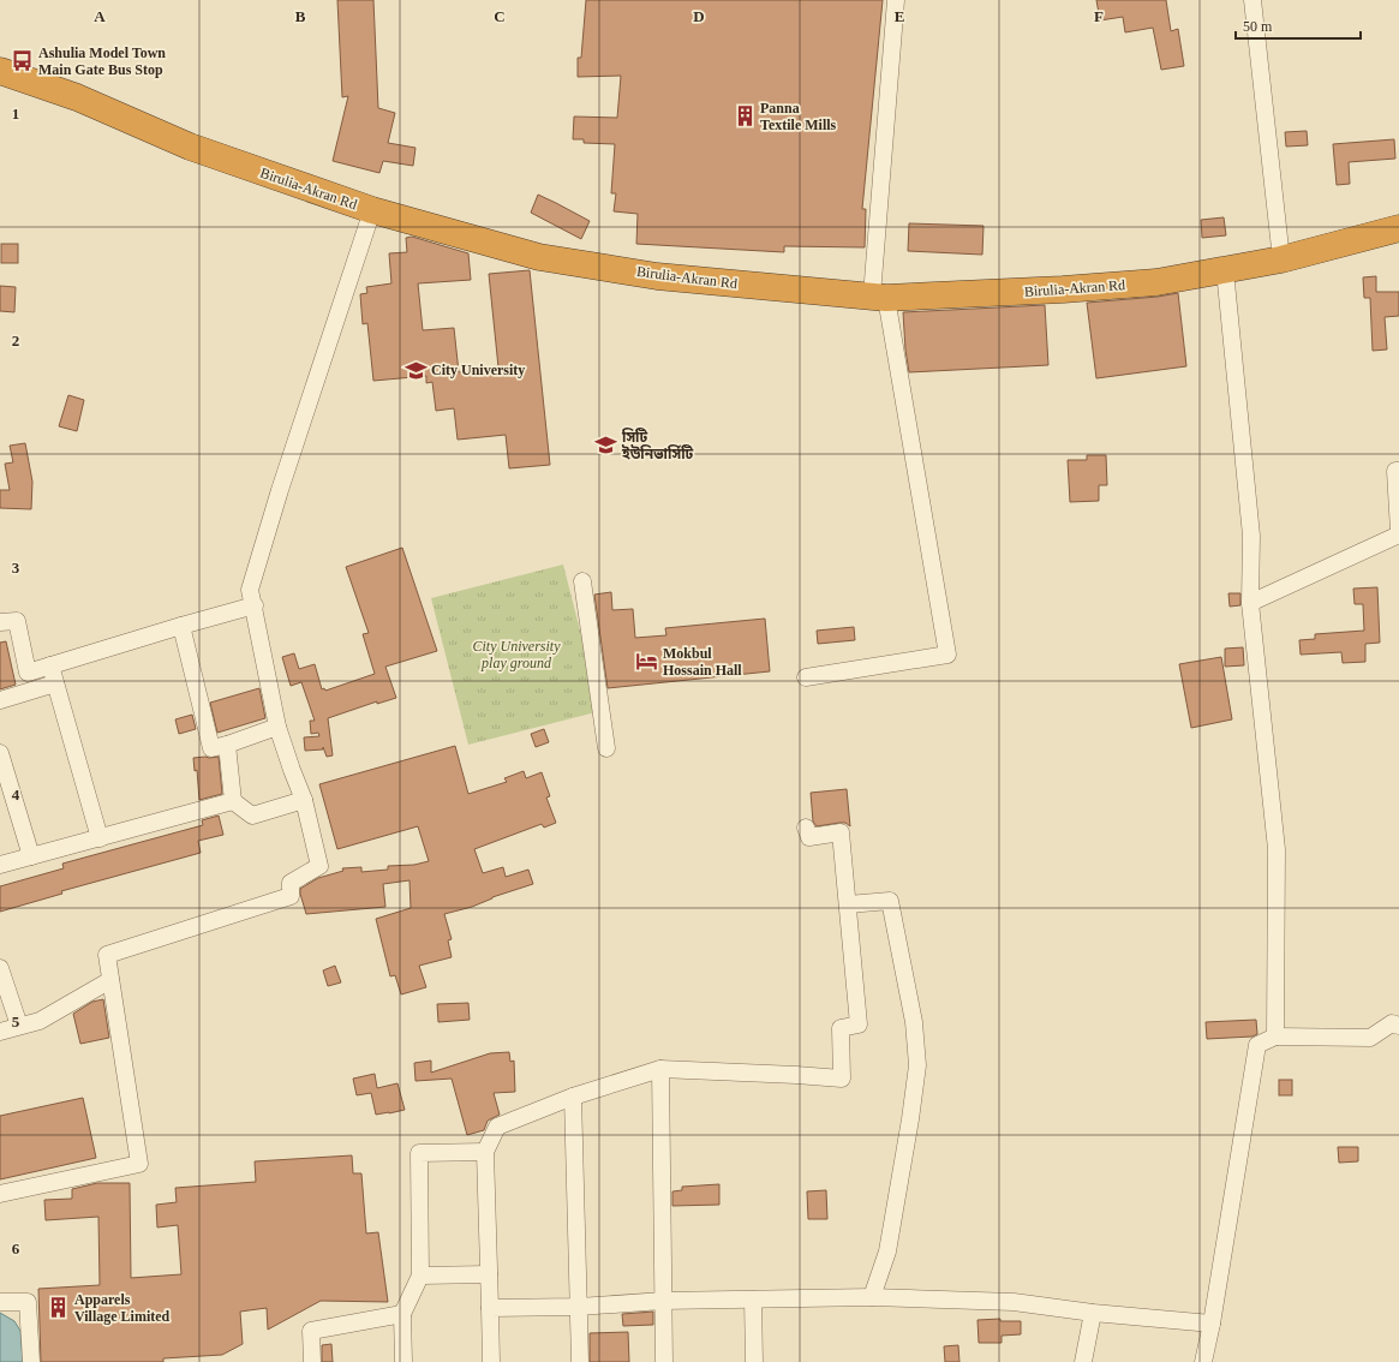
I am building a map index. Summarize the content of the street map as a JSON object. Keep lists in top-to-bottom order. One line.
{"streets":{"highway":["Birulia-Akran Rd"]},"parks":["City University play ground"],"places":{"bus stop":["Ashulia Model Town Main Gate Bus Stop"],"building":["Panna Textile Mills","Apparels Village Limited"],"school or university":["City University","সিটি ইউনিভার্সিটি"],"hotel":["Mokbul Hossain Hall"]},"scale_bar":"50 m","grid":{"columns":["A","B","C","D","E","F"],"rows":["1","2","3","4","5","6"]}}
